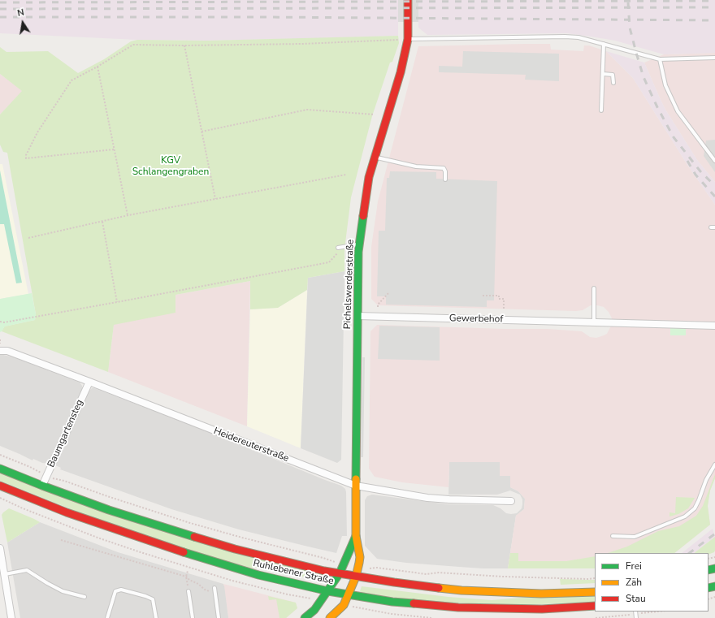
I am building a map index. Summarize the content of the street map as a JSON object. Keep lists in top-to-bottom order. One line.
{"streets":{"main road":["Pichelswerderstraße","Ruhlebener Straße"],"street":["Gewerbehof","Baumgartensteg","Heidereuterstraße"]},"crossings":[["Pichelswerderstraße","Gewerbehof"],["Pichelswerderstraße","Heidereuterstraße"],["Pichelswerderstraße","Ruhlebener Straße"],["Baumgartensteg","Heidereuterstraße"],["Baumgartensteg","Ruhlebener Straße"]],"parks":["KGV Schlangengraben"],"legend":["Frei","Zäh","Stau"],"north":"top"}
